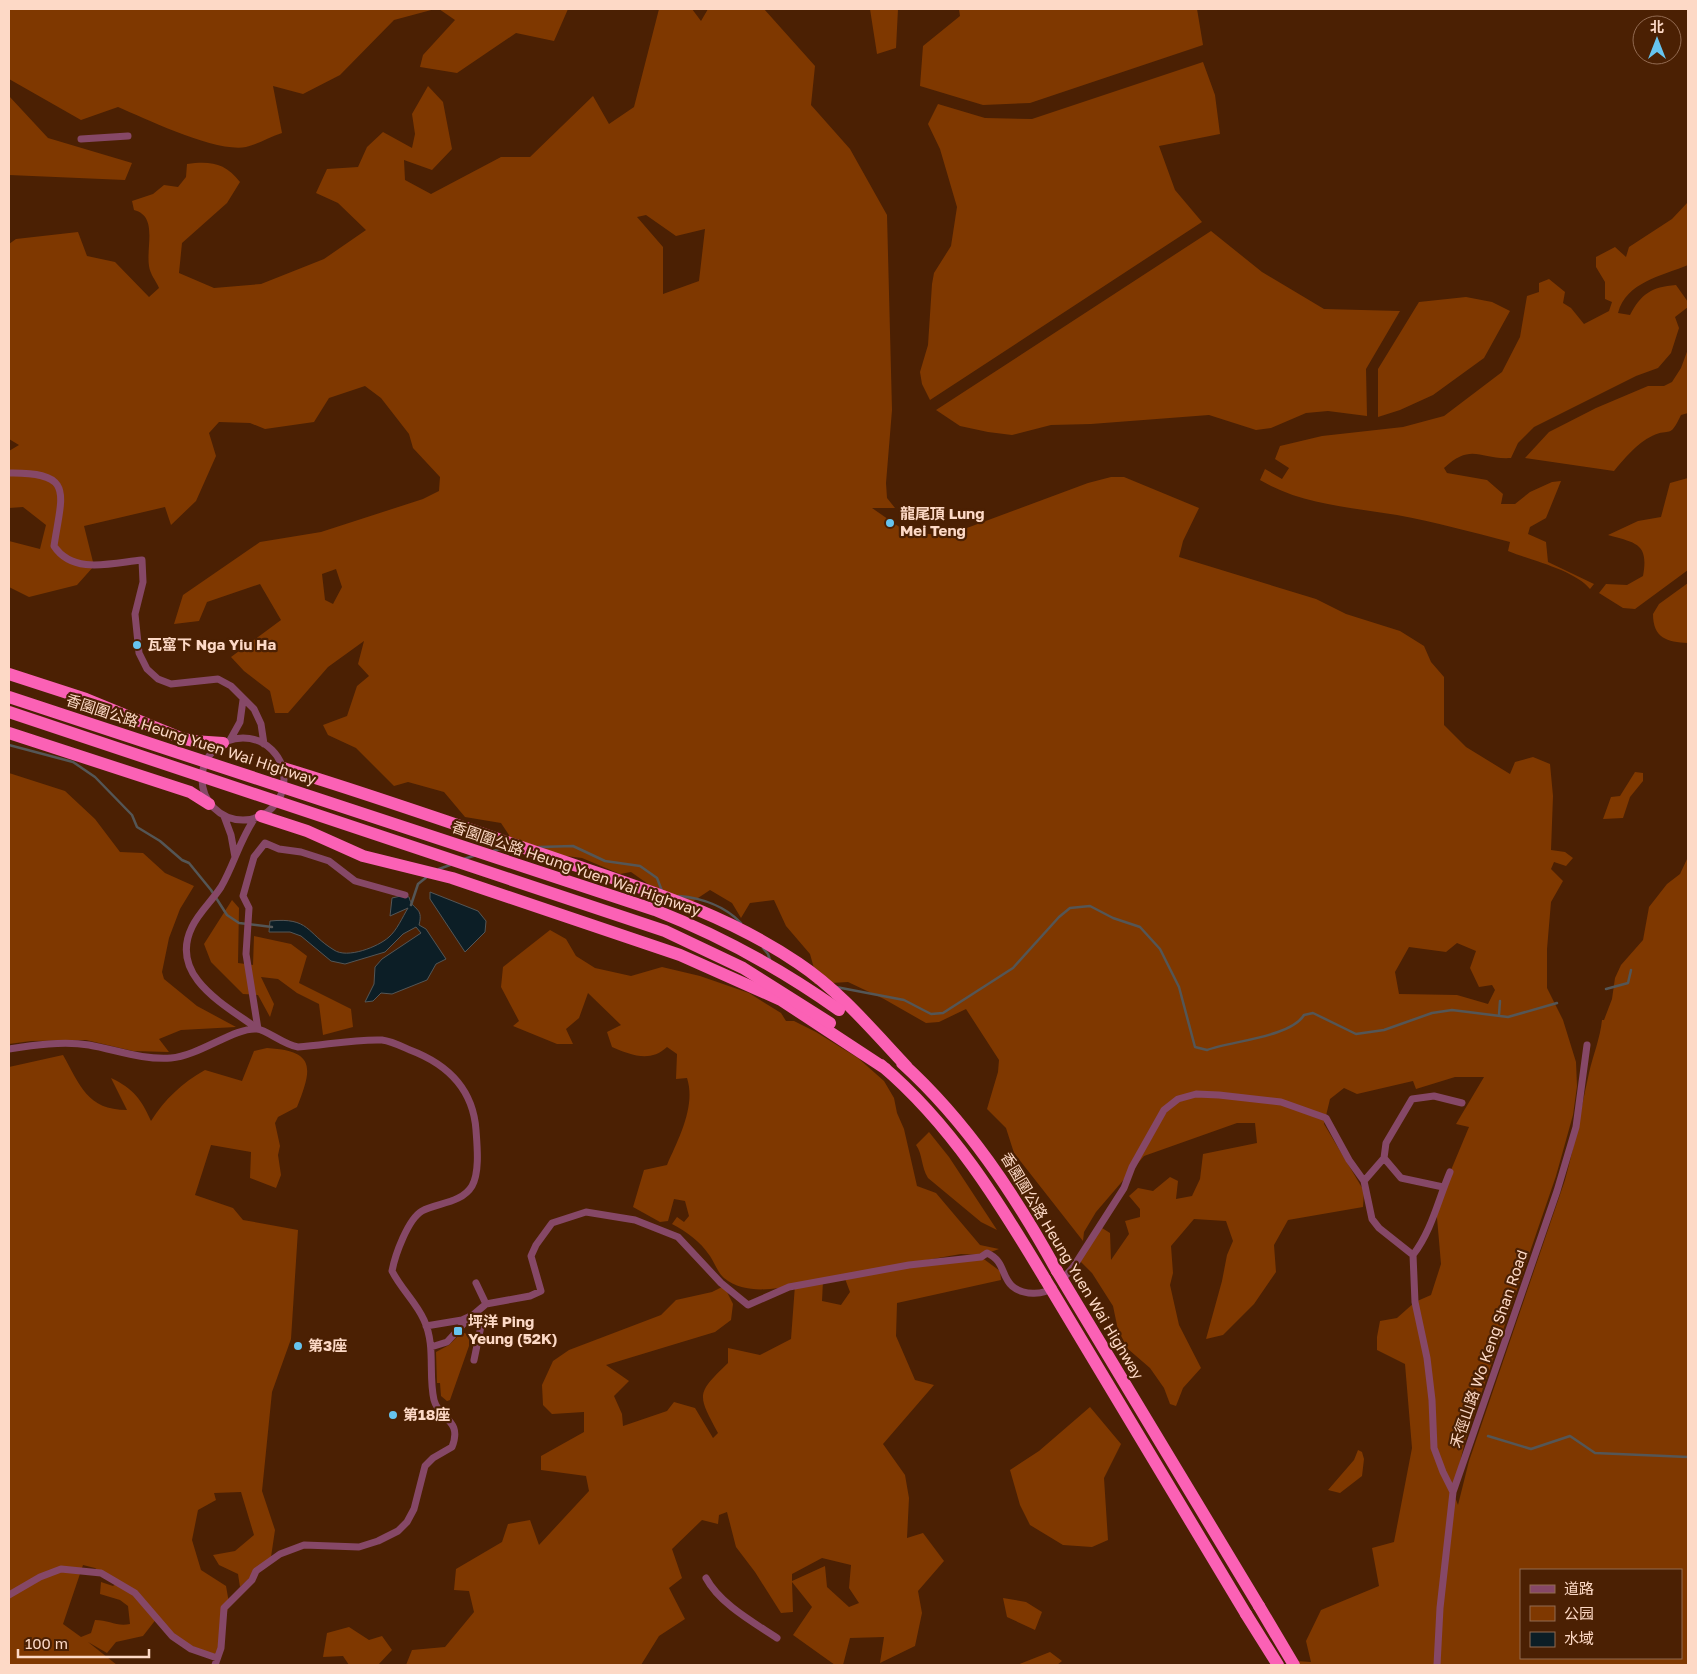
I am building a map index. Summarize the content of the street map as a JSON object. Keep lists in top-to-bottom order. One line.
{"streets":{"highway":["香園圍公路 Heung Yuen Wai Highway"],"street":["禾徑山路 Wo Keng Shan Road"]},"places":{"other":["龍尾頂 Lung Mei Teng","瓦窰下 Nga Yiu Ha","第3座","第18座"],"transit":["坪洋 Ping Yeung (52K)"]},"legend":["道路","公园","水域"],"scale_bar":"100 m","north":"top"}
